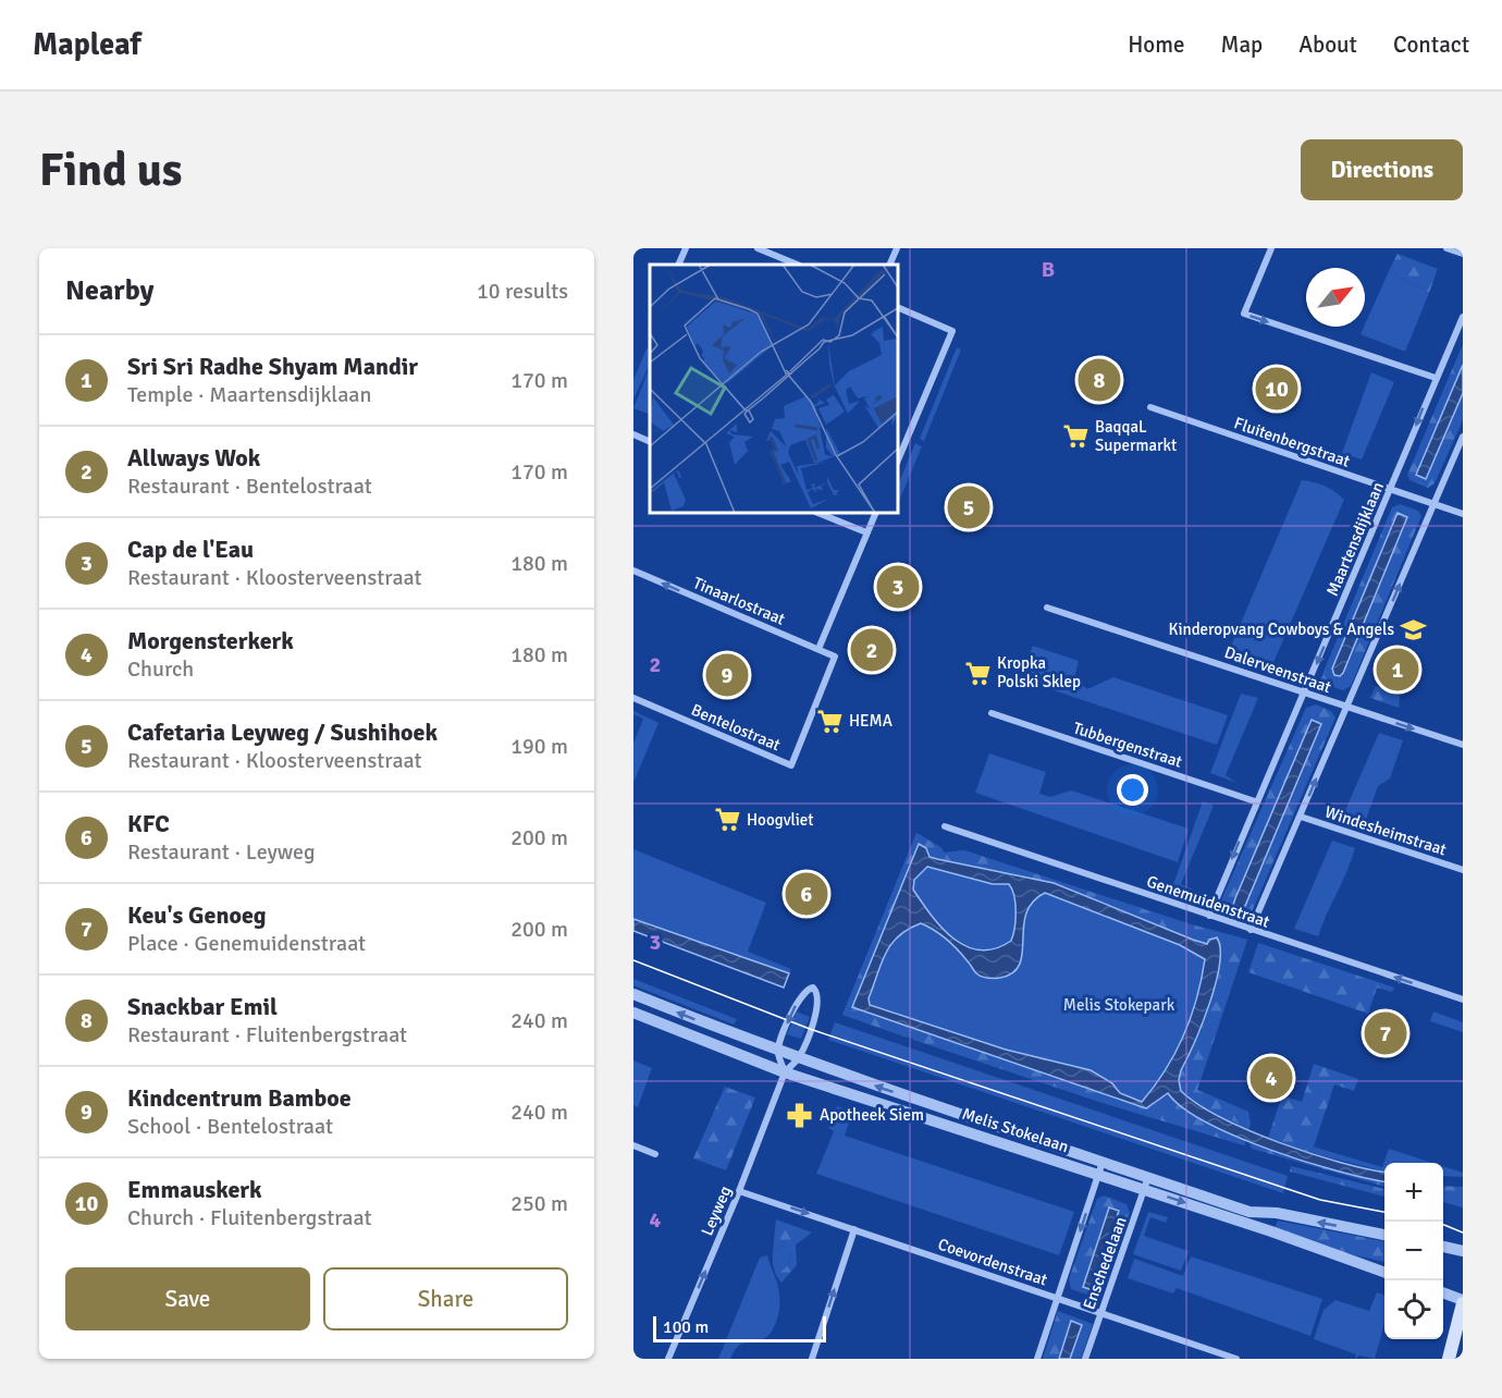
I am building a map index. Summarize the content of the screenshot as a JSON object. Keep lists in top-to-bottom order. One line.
{"streets":{"street":["Fluitenbergstraat","Maartensdijklaan","Tinaarlostraat","Dalerveenstraat","Bentelostraat","Tubbergenstraat","Windesheimstraat","Genemuidenstraat","Melis Stokelaan","Leyweg","Coevordenstraat","Enschedelaan"]},"crossings":[["Fluitenbergstraat","Maartensdijklaan"],["Maartensdijklaan","Dalerveenstraat"],["Maartensdijklaan","Tubbergenstraat"],["Maartensdijklaan","Genemuidenstraat"],["Tinaarlostraat","Bentelostraat"],["Melis Stokelaan","Leyweg"],["Melis Stokelaan","Enschedelaan"],["Leyweg","Coevordenstraat"],["Coevordenstraat","Enschedelaan"]],"one_way":["Tinaarlostraat","Genemuidenstraat"],"parks":["Melis Stokepark"],"places":{"supermarket":["BaqqaL Supermarkt","Kropka Polski Sklep","HEMA","Hoogvliet"],"school or university":["Kinderopvang Cowboys & Angels"],"pharmacy":["Apotheek Siem"]},"scale_bar":"100 m","north":"top right","page":{"header":"Mapleaf","nav":["Home","Map","About","Contact"],"buttons":["Directions",["Save","Share"]],"title":"Find us","heading":["Nearby","10 results"],"list":[{"mark":"1","name":"Sri Sri Radhe Shyam Mandir","note":"Temple · Maartensdijklaan","value":"170 m"},{"mark":"2","name":"Allways Wok","note":"Restaurant · Bentelostraat","value":"170 m"},{"mark":"3","name":"Cap de l'Eau","note":"Restaurant · Kloosterveenstraat","value":"180 m"},{"mark":"4","name":"Morgensterkerk","note":"Church","value":"180 m"},{"mark":"5","name":"Cafetaria Leyweg / Sushihoek","note":"Restaurant · Kloosterveenstraat","value":"190 m"},{"mark":"6","name":"KFC","note":"Restaurant · Leyweg","value":"200 m"},{"mark":"7","name":"Keu's Genoeg","note":"Place · Genemuidenstraat","value":"200 m"},{"mark":"8","name":"Snackbar Emil","note":"Restaurant · Fluitenbergstraat","value":"240 m"},{"mark":"9","name":"Kindcentrum Bamboe","note":"School · Bentelostraat","value":"240 m"},{"mark":"10","name":"Emmauskerk","note":"Church · Fluitenbergstraat","value":"250 m"}],"pins":["8","10","5","3","2","1","9","6","7","4"],"map_buttons":["+","−"],"scale":"100 m"},"grid":{"columns":["B"],"rows":["2","3","4"]}}
